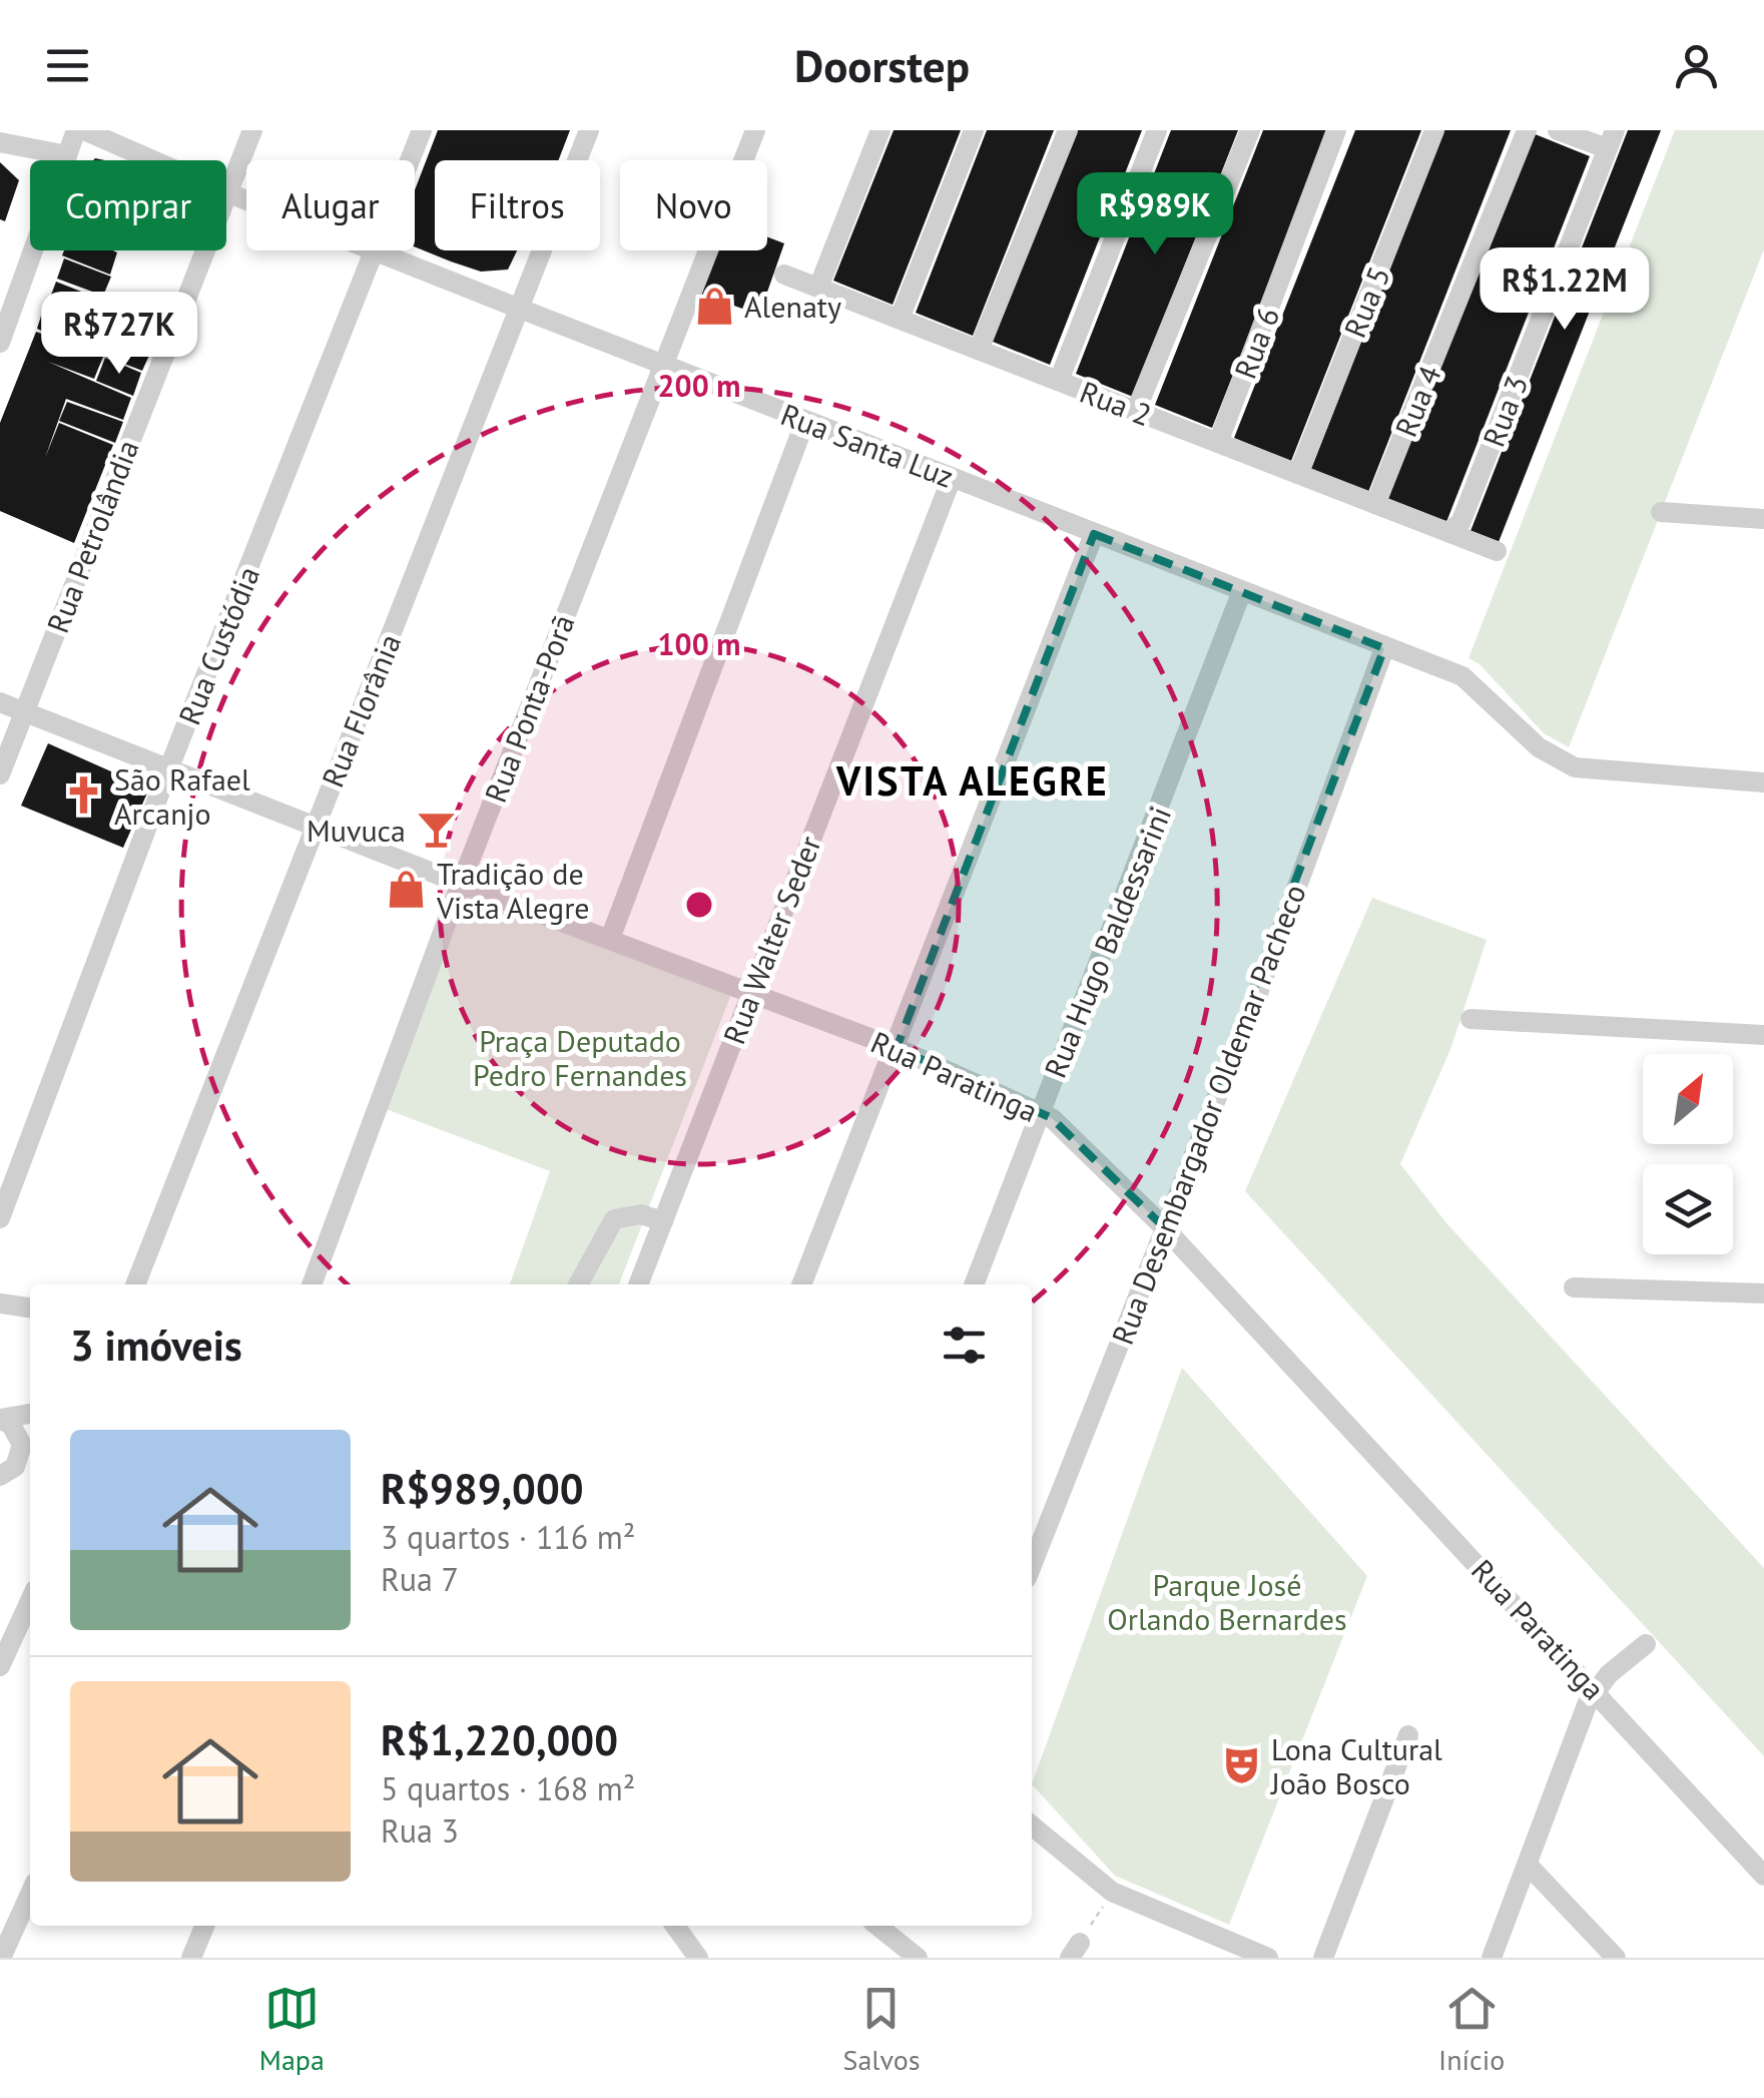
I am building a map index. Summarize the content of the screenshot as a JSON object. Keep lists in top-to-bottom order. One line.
{"streets":{"street":["Rua 5","Rua 6","Rua 4","Rua 2","Rua 3","Rua Santa Luz","Rua Petrolândia","Rua Custódia","Rua Ponta-Porã","Rua Florânia","Rua Walter Seder","Rua Hugo Baldessarini","Rua Paratinga","Rua Desembargador Oldemar Pacheco"]},"crossings":[["Rua 5","Rua 2"],["Rua 6","Rua 2"],["Rua 4","Rua 2"],["Rua 2","Rua 3"],["Rua Santa Luz","Rua Petrolândia"],["Rua Santa Luz","Rua Custódia"],["Rua Santa Luz","Rua Ponta-Porã"],["Rua Santa Luz","Rua Florânia"],["Rua Santa Luz","Rua Walter Seder"],["Rua Santa Luz","Rua Hugo Baldessarini"],["Rua Santa Luz","Rua Desembargador Oldemar Pacheco"],["Rua Petrolândia","Rua Paratinga"],["Rua Custódia","Rua Paratinga"],["Rua Ponta-Porã","Rua Paratinga"],["Rua Florânia","Rua Paratinga"],["Rua Walter Seder","Rua Paratinga"],["Rua Hugo Baldessarini","Rua Paratinga"],["Rua Paratinga","Rua Desembargador Oldemar Pacheco"]],"districts":["VISTA ALEGRE"],"parks":["Praça Deputado Pedro Fernandes","Parque José Orlando Bernardes"],"places":{"shop":["Alenaty","Tradição de Vista Alegre"],"church":["São Rafael Arcanjo"],"bar":["Muvuca"],"theatre":["Lona Cultural João Bosco"]},"north":"top right","page":{"header":"Doorstep","chip":["Comprar","Alugar","Filtros","Novo"],"price":["R$989K","R$1.22M","R$727K"],"heading":"3 imóveis","list":[{"name":"R$989,000","note":"3 quartos · 116 m² · Rua 7"},{"name":"R$1,220,000","note":"5 quartos · 168 m² · Rua 3"}],"tabs":["Mapa","Salvos","Início"]},"rings":["200 m","100 m"]}
